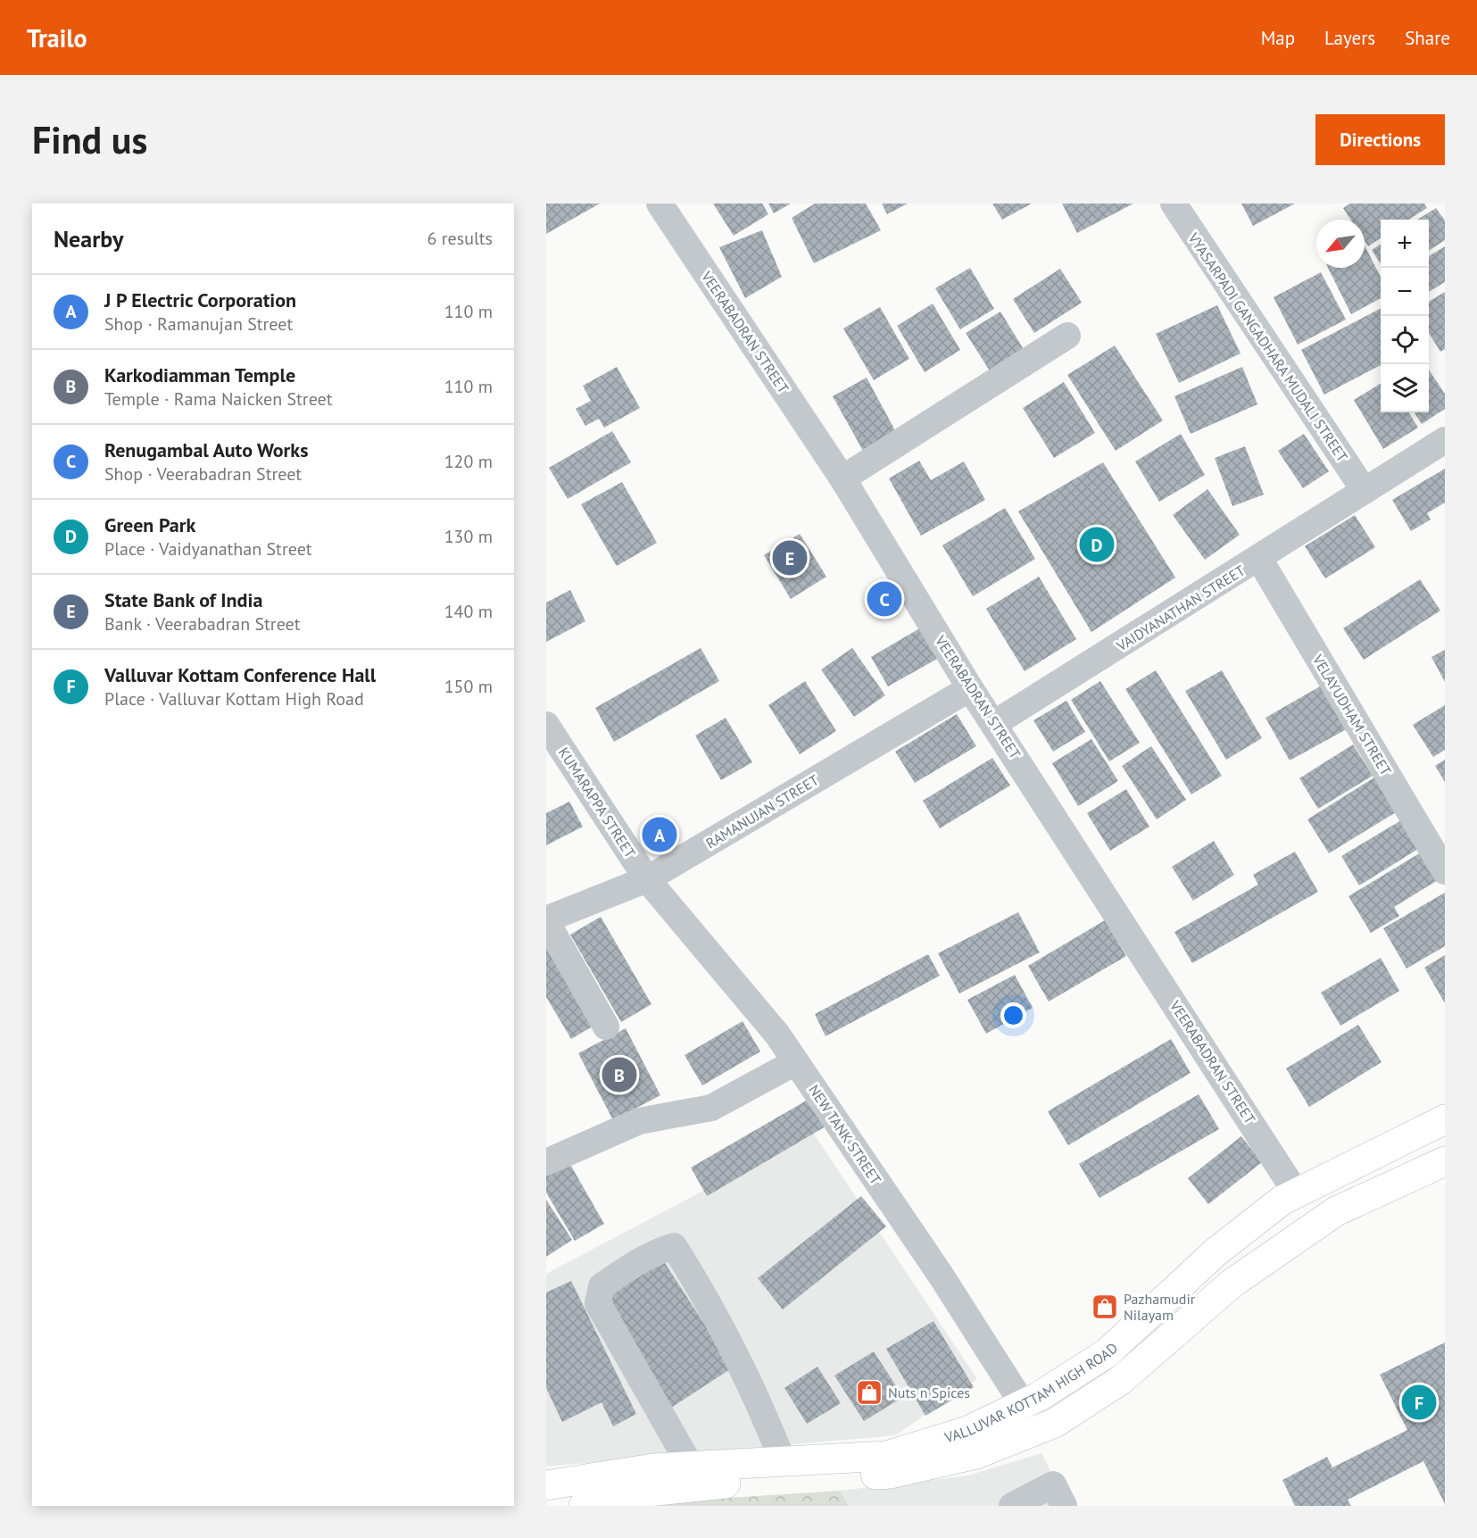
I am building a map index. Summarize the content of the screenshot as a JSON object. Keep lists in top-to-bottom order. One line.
{"streets":{"main road":["VALLUVAR KOTTAM HIGH ROAD"],"street":["VEERABADRAN STREET","VYASARPADI GANGADHARA MUDALI STREET","VAIDYANATHAN STREET","VELAYUDHAM STREET","KUMARAPPA STREET","RAMANUJAN STREET","NEW TANK STREET"]},"crossings":[["VEERABADRAN STREET","VAIDYANATHAN STREET"],["VEERABADRAN STREET","RAMANUJAN STREET"],["VEERABADRAN STREET","VALLUVAR KOTTAM HIGH ROAD"],["VYASARPADI GANGADHARA MUDALI STREET","VAIDYANATHAN STREET"],["VAIDYANATHAN STREET","VELAYUDHAM STREET"],["KUMARAPPA STREET","RAMANUJAN STREET"],["KUMARAPPA STREET","NEW TANK STREET"],["RAMANUJAN STREET","NEW TANK STREET"],["NEW TANK STREET","VALLUVAR KOTTAM HIGH ROAD"]],"places":{"shop":["Pazhamudir Nilayam","Nuts n Spices"]},"north":"bottom left","page":{"header":"Trailo","nav":["Map","Layers","Share"],"buttons":"Directions","title":"Find us","heading":["Nearby","6 results"],"map_buttons":["+","−"],"list":[{"mark":"A","name":"J P Electric Corporation","note":"Shop · Ramanujan Street","value":"110 m"},{"mark":"B","name":"Karkodiamman Temple","note":"Temple · Rama Naicken Street","value":"110 m"},{"mark":"C","name":"Renugambal Auto Works","note":"Shop · Veerabadran Street","value":"120 m"},{"mark":"D","name":"Green Park","note":"Place · Vaidyanathan Street","value":"130 m"},{"mark":"E","name":"State Bank of India","note":"Bank · Veerabadran Street","value":"140 m"},{"mark":"F","name":"Valluvar Kottam Conference Hall","note":"Place · Valluvar Kottam High Road","value":"150 m"}],"pins":["D","E","C","A","B","F"]}}
